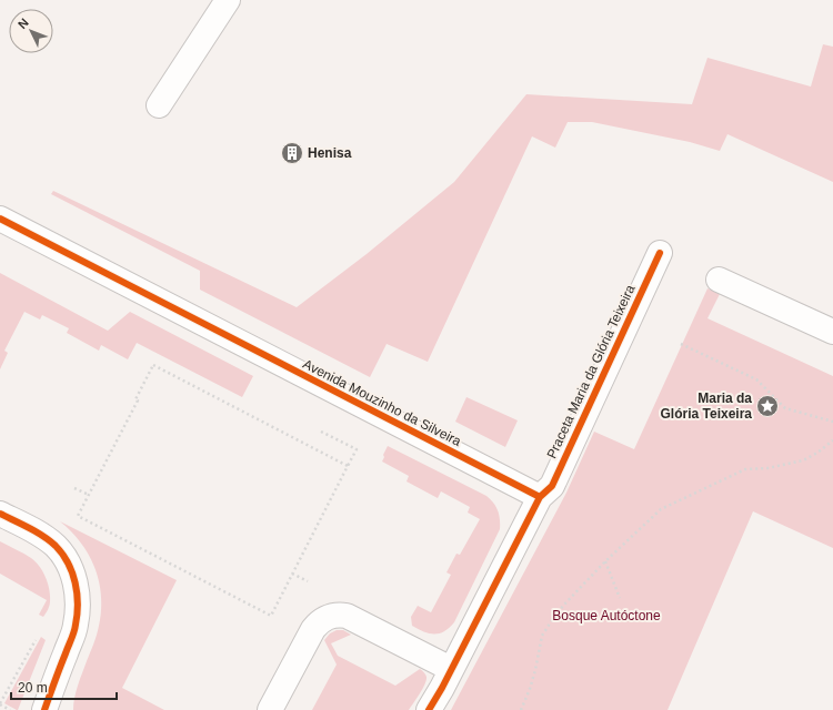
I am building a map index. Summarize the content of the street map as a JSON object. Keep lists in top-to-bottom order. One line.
{"streets":{"street":["Praceta Maria da Glória Teixeira","Avenida Mouzinho da Silveira"]},"crossings":[["Praceta Maria da Glória Teixeira","Avenida Mouzinho da Silveira"]],"parks":["Bosque Autóctone"],"places":{"building":["Henisa"],"place":["Maria da Glória Teixeira"]},"scale_bar":"20 m","north":"top left"}
